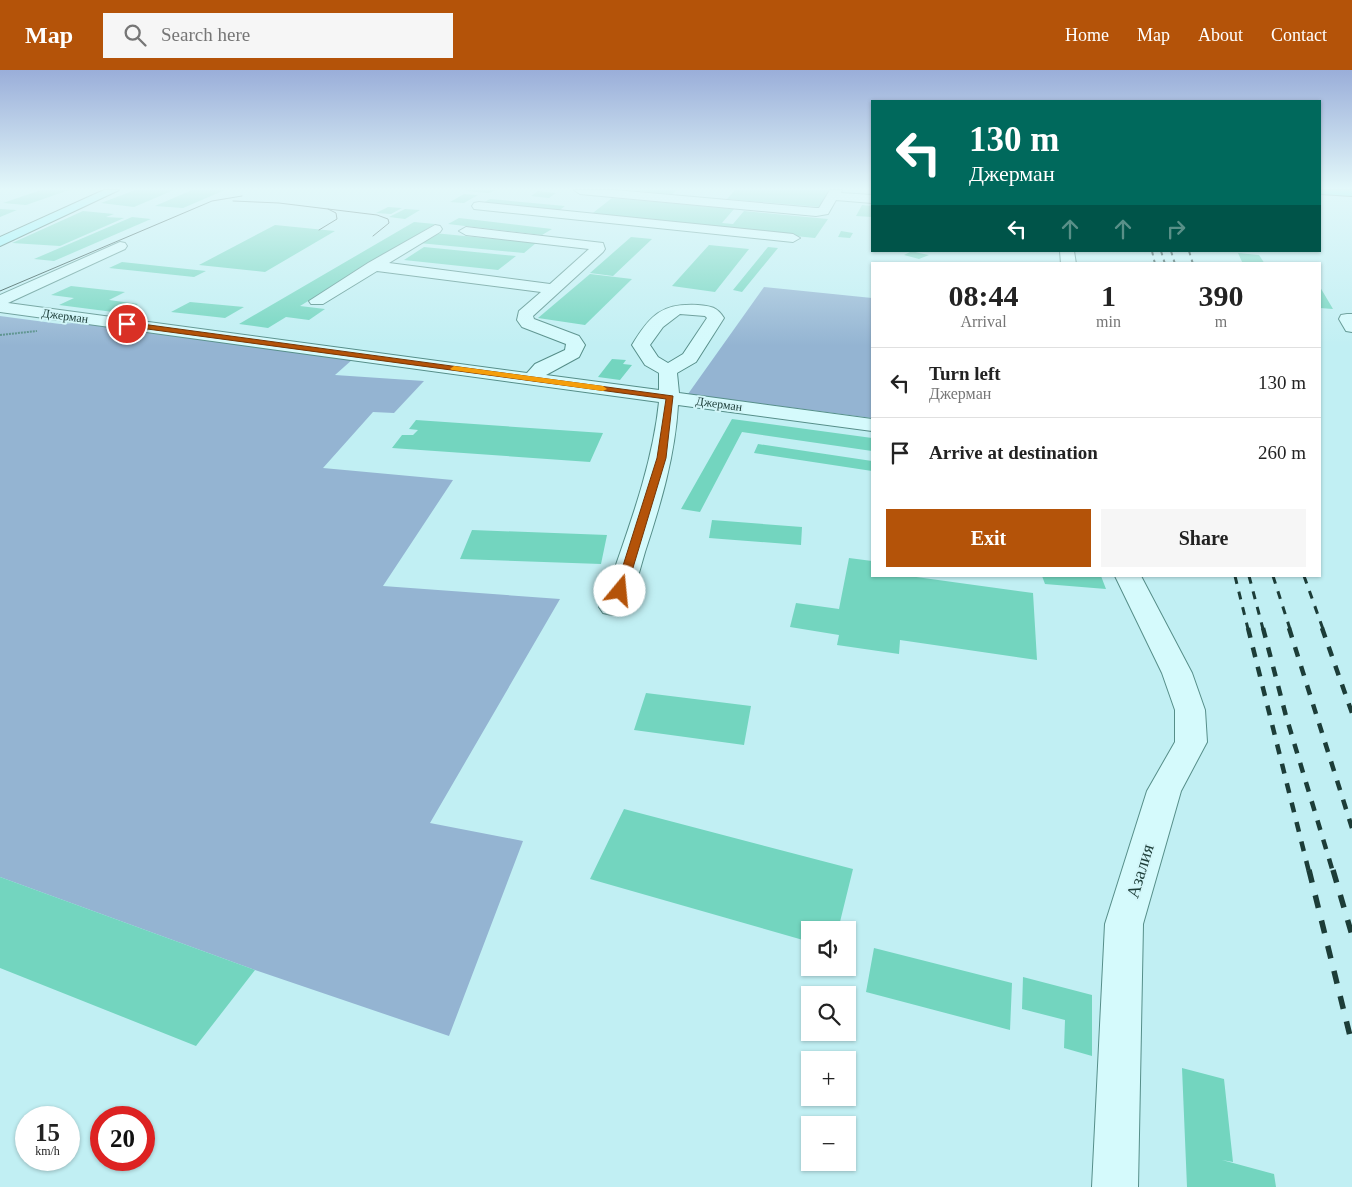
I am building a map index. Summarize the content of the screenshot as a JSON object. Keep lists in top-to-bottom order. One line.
{"streets":{"street":["Джерман","Азалия"]},"page":{"header":"Map","search":"Search here","nav":["Home","Map","About","Contact"],"turn":["130 m","Джерман"],"eta":["08:44","Arrival","1","min","390","m"],"list":[{"name":"Turn left","note":"Джерман","value":"130 m"},{"name":"Arrive at destination","value":"260 m"}],"buttons":["Exit","Share"],"map_buttons":["+","−"],"speed":"15 km/h","limit":"20"}}
